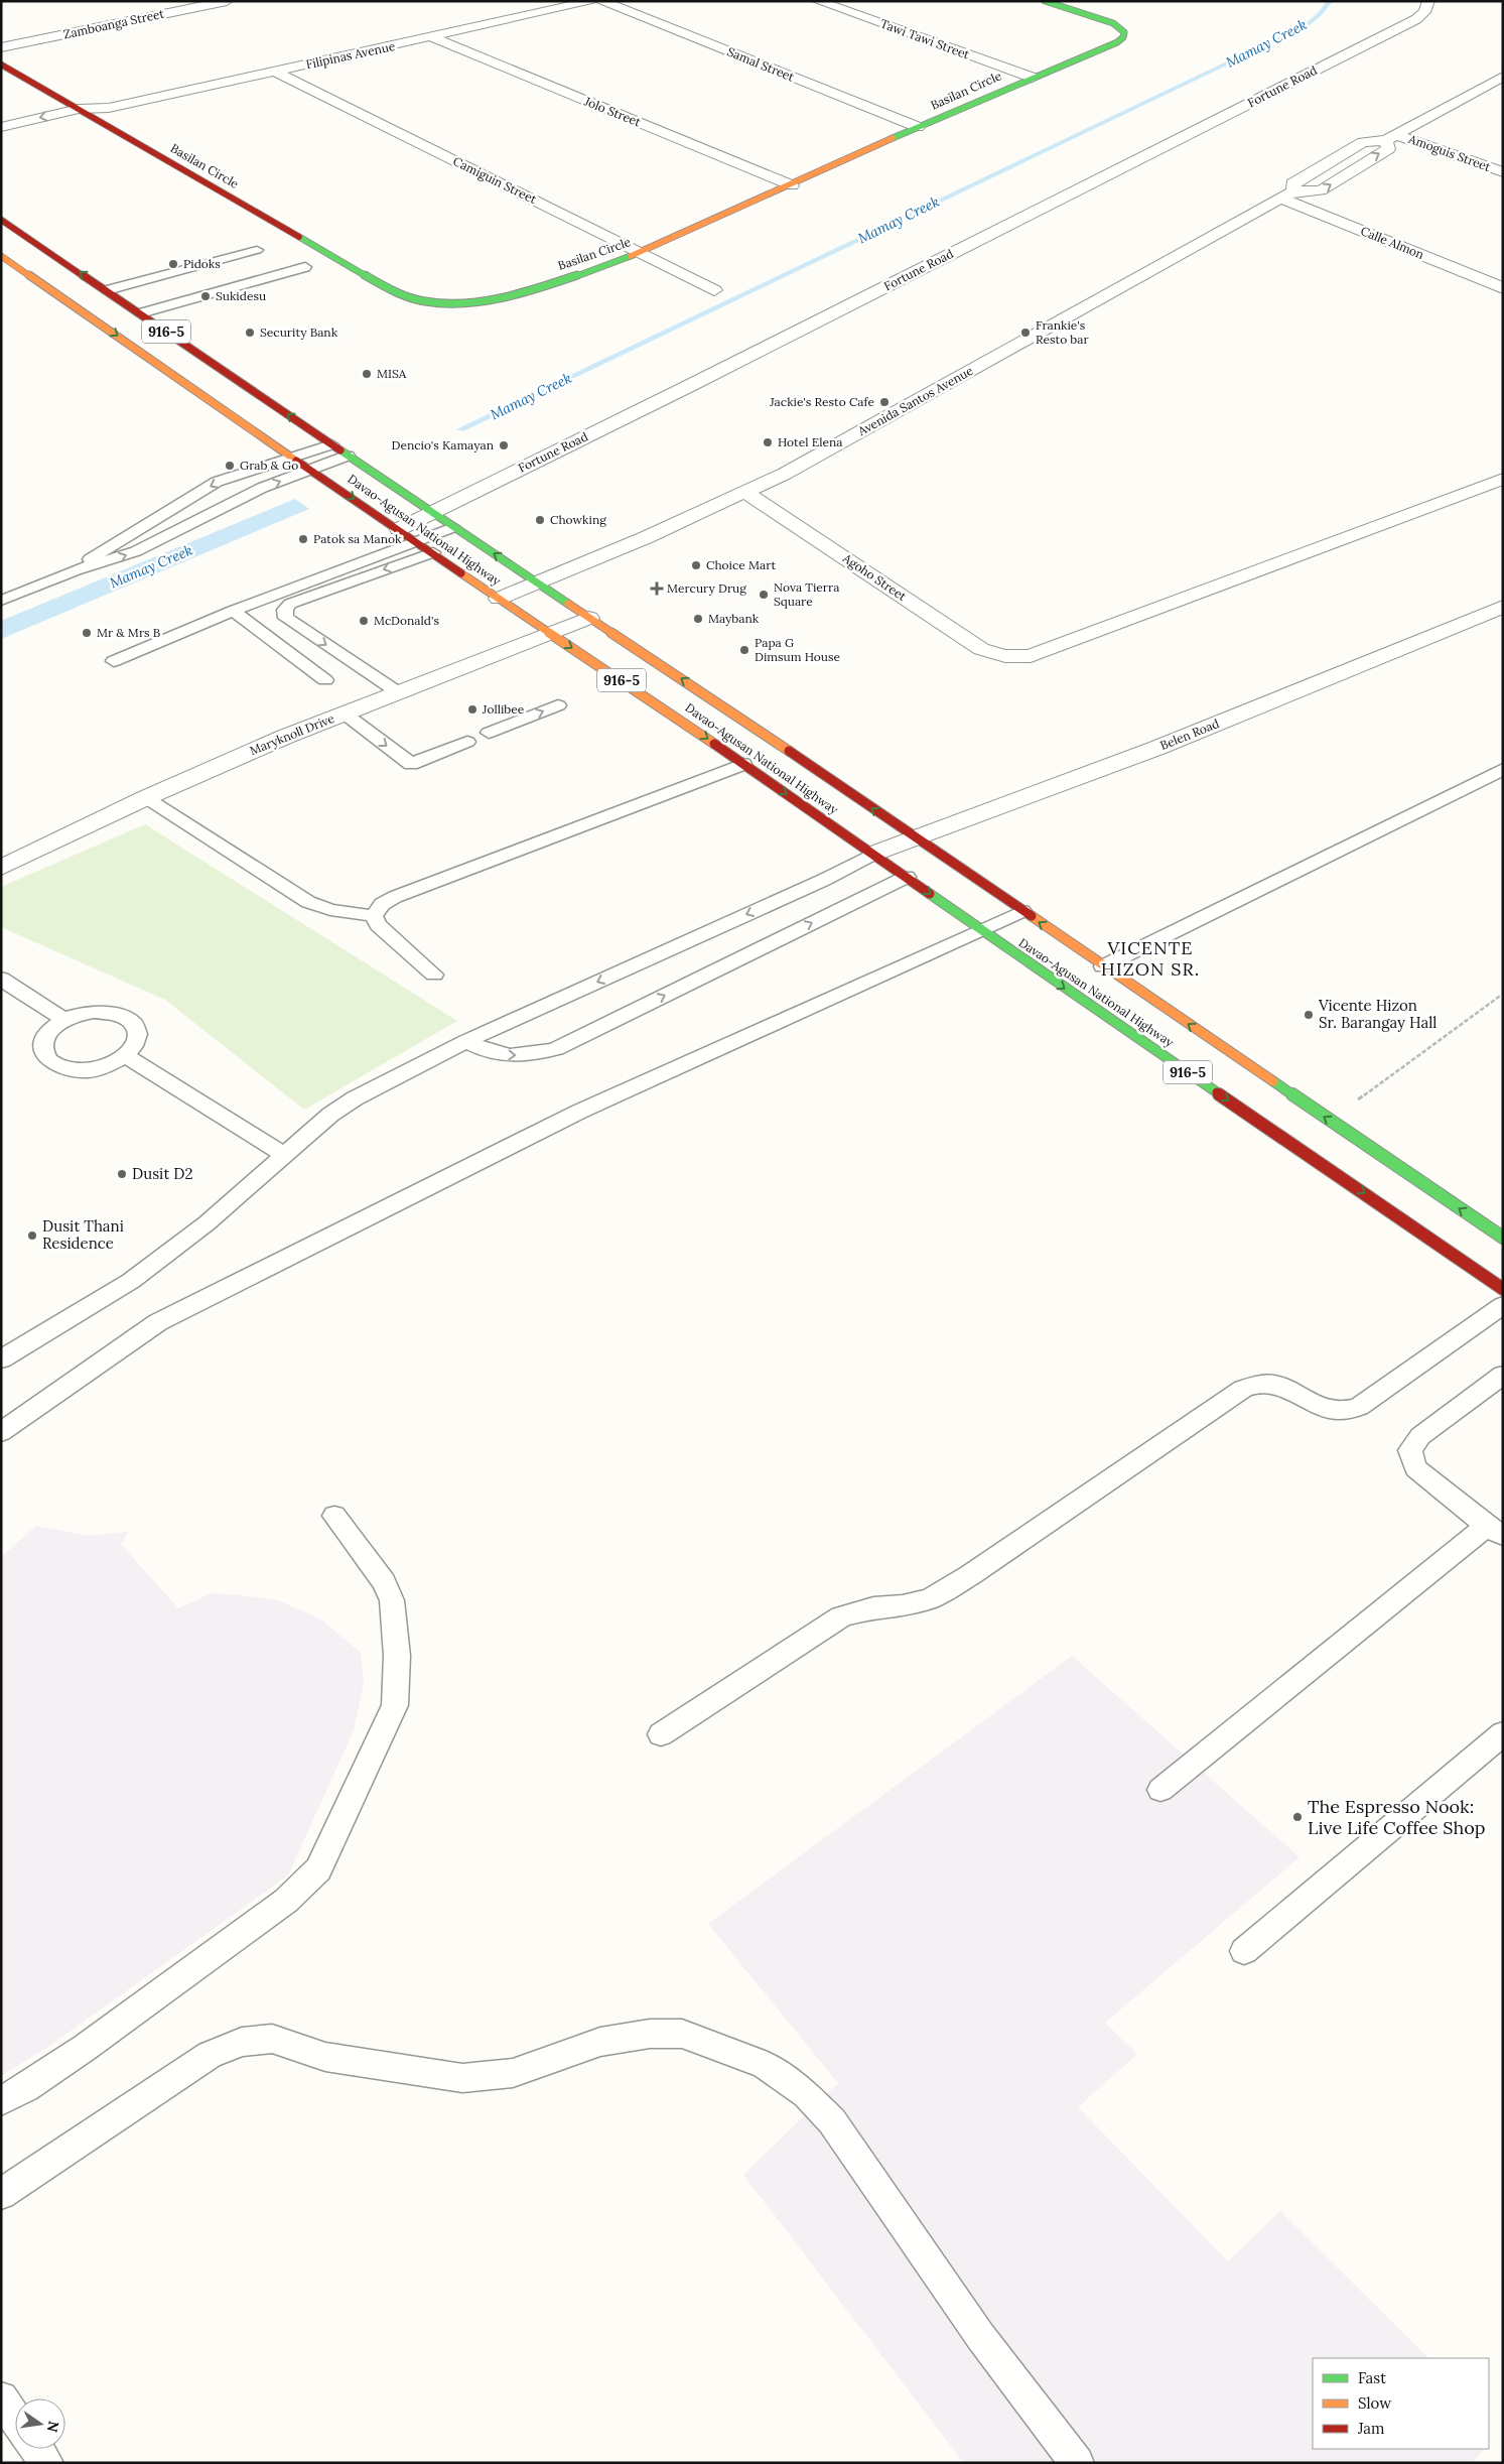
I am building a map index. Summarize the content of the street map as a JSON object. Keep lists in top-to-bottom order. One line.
{"streets":{"main road":["Basilan Circle","916-5","Davao-Agusan National Highway"],"street":["Zamboanga Street","Tawi Tawi Street","Filipinas Avenue","Samal Street","Fortune Road","Jolo Street","Amoguis Street","Camiguin Street","Calle Almon","Avenida Santos Avenue","Agoho Street","Maryknoll Drive","Belen Road"]},"crossings":[["Tawi Tawi Street","Basilan Circle"],["Filipinas Avenue","Basilan Circle"],["Filipinas Avenue","Jolo Street"],["Filipinas Avenue","Camiguin Street"],["Samal Street","Basilan Circle"],["Fortune Road","Davao-Agusan National Highway"],["Basilan Circle","Jolo Street"],["Basilan Circle","Camiguin Street"],["Amoguis Street","Avenida Santos Avenue"],["Calle Almon","Avenida Santos Avenue"],["Avenida Santos Avenue","Davao-Agusan National Highway"],["Avenida Santos Avenue","Agoho Street"],["Davao-Agusan National Highway","Maryknoll Drive"],["Davao-Agusan National Highway","Belen Road"]],"districts":["VICENTE HIZON SR."],"water":["Mamay Creek"],"places":{"other":["Pidoks","Sukidesu","Security Bank","Frankie's Resto bar","MISA","Jackie's Resto Cafe","Hotel Elena","Dencio's Kamayan","Grab & Go","Chowking","Patok sa Manok","Choice Mart","Nova Tierra Square","Maybank","McDonald's","Mr & Mrs B","Papa G Dimsum House","Jollibee","Vicente Hizon Sr. Barangay Hall","Dusit D2","Dusit Thani Residence","The Espresso Nook: Live Life Coffee Shop"],"health":["Mercury Drug"]},"legend":["Fast","Slow","Jam"],"north":"right"}
